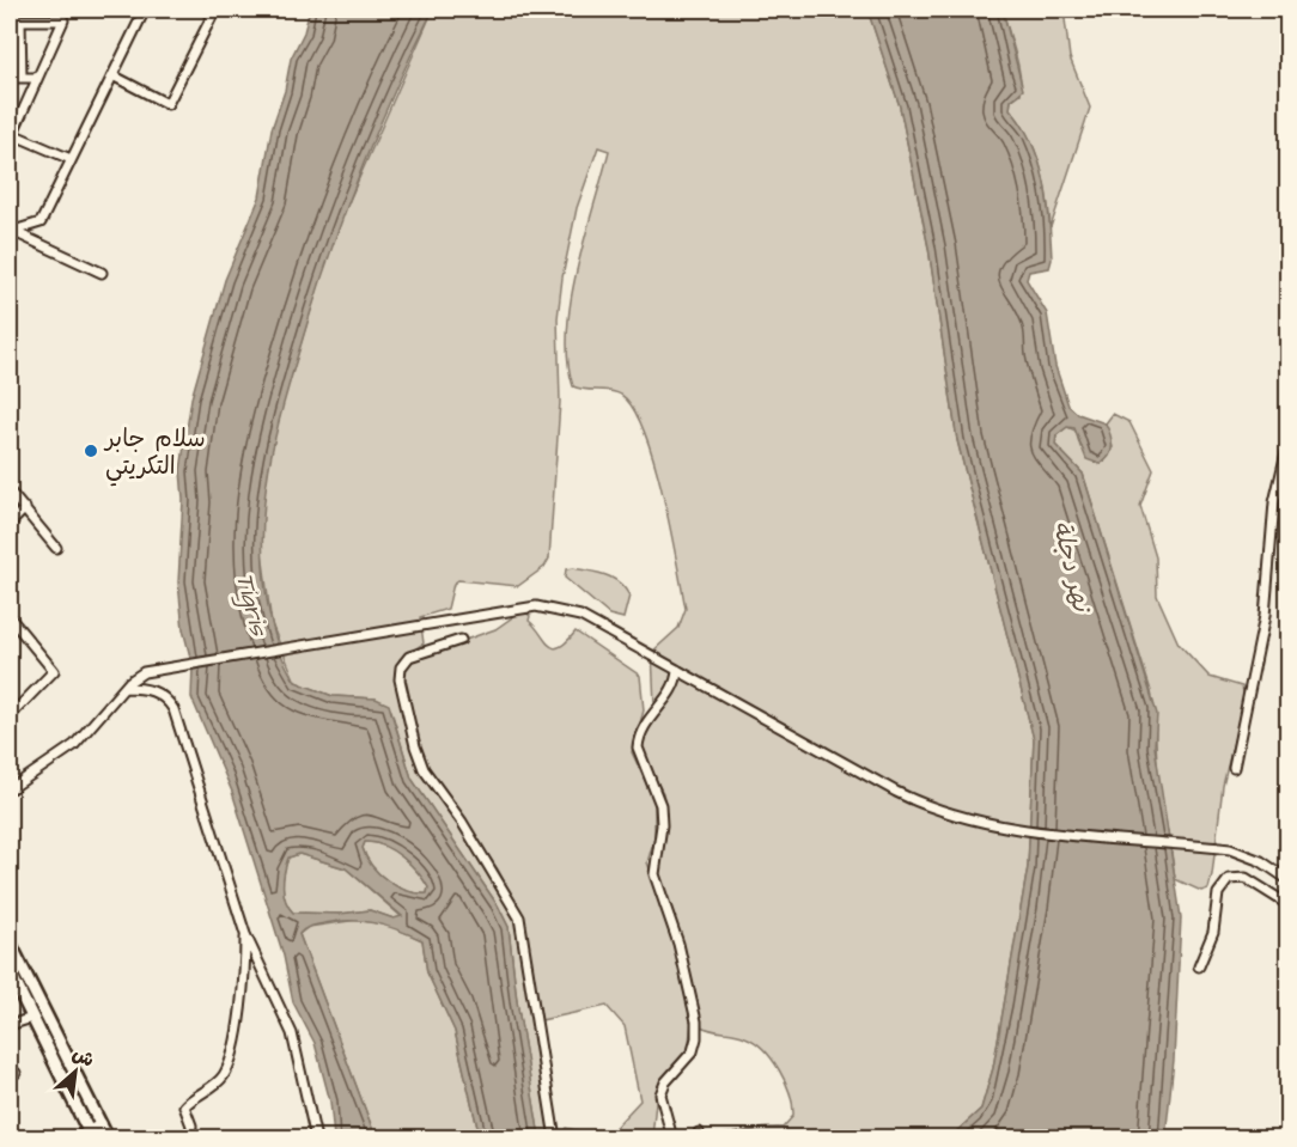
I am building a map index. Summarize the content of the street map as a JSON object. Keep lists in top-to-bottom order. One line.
{"water":["نهر دجلة","Tigris"],"places":["سلام جابر التكريتي"],"north":"top right"}
